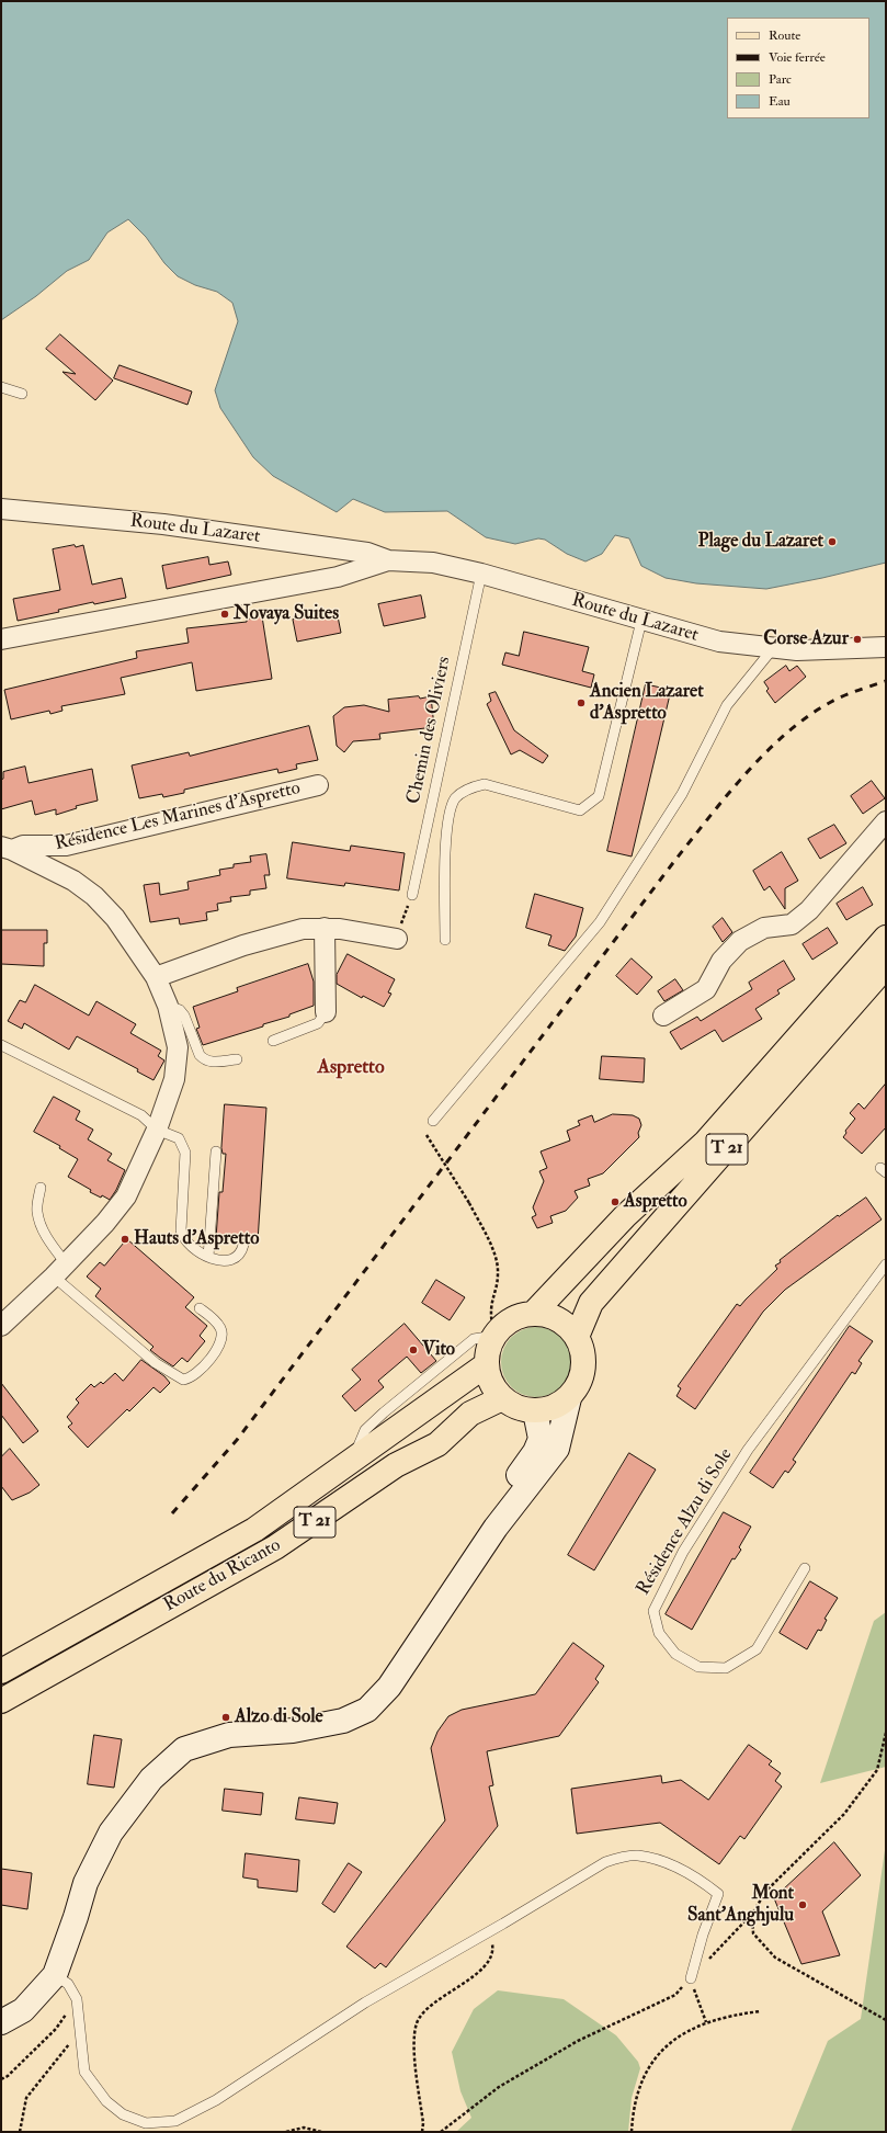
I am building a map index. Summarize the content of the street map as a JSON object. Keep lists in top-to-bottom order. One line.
{"streets":{"main road":["T 21","Route du Ricanto"],"street":["Route du Lazaret","Résidence Les Marines d'Aspretto"],"lane":["Chemin des Oliviers","Résidence Alzu di Sole"]},"crossings":[["Route du Lazaret","Chemin des Oliviers"],["T 21","Route du Ricanto"]],"districts":["Aspretto"],"places":["Plage du Lazaret","Novaya Suites","Corse Azur","Ancien Lazaret d'Aspretto","Aspretto","Hauts d'Aspretto","Vito","Alzo di Sole","Mont Sant’Anghjulu"],"legend":["Route","Voie ferrée","Parc","Eau"]}
